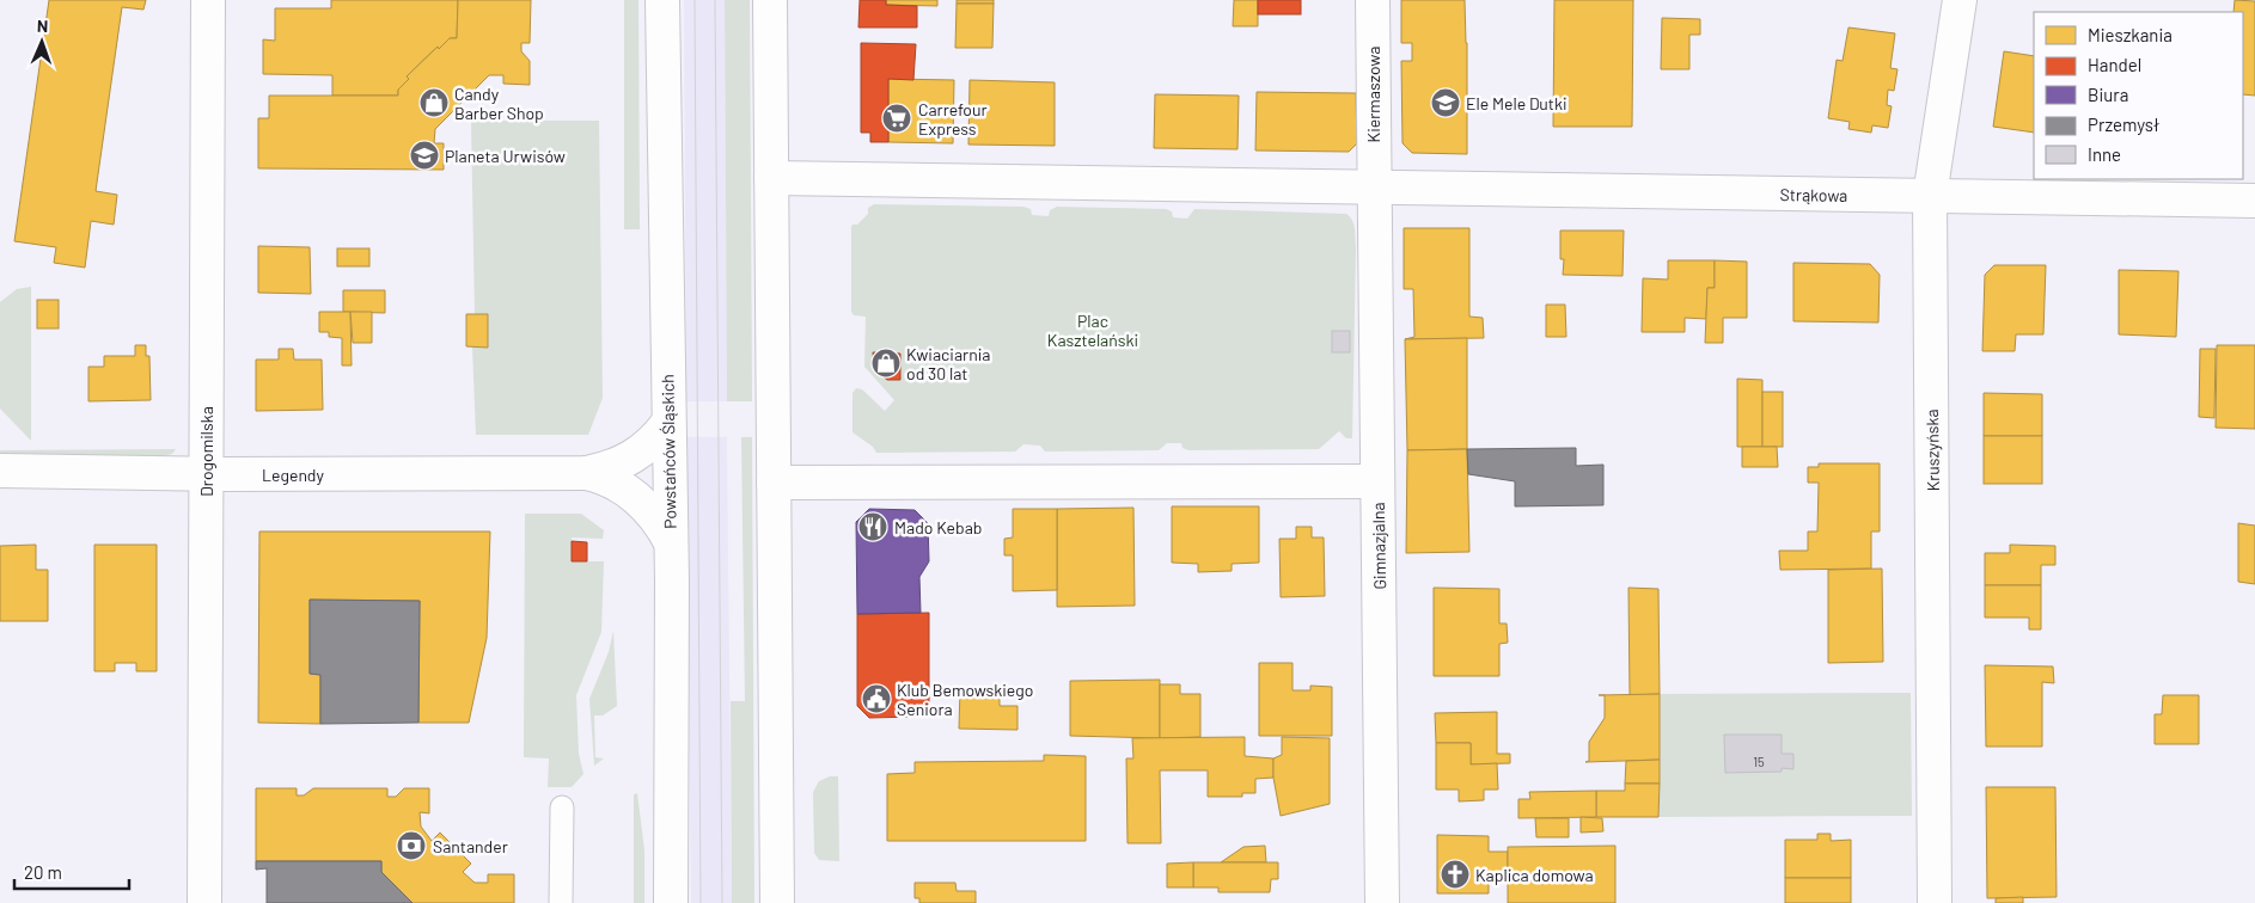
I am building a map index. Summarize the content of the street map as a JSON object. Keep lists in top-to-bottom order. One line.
{"streets":{"street":["Kiermaszowa","Strąkowa","Kruszyńska","Drogomilska","Powstańców Śląskich","Legendy","Gimnazjalna"]},"crossings":[["Kiermaszowa","Strąkowa"],["Kiermaszowa","Gimnazjalna"],["Strąkowa","Kruszyńska"],["Strąkowa","Gimnazjalna"],["Drogomilska","Legendy"],["Powstańców Śląskich","Legendy"]],"parks":["Plac Kasztelański"],"places":{"shop":["Candy Barber Shop","Kwiaciarnia od 30 lat"],"school or university":["Ele Mele Dutki","Planeta Urwisów"],"supermarket":["Carrefour Express"],"restaurant":["Mado Kebab"],"public building":["Klub Bemowskiego Seniora"],"bank":["Santander"],"church":["Kaplica domowa"]},"house_numbers":["15"],"legend":["Mieszkania","Handel","Biura","Przemysł","Inne"],"scale_bar":"20 m","north":"top"}
